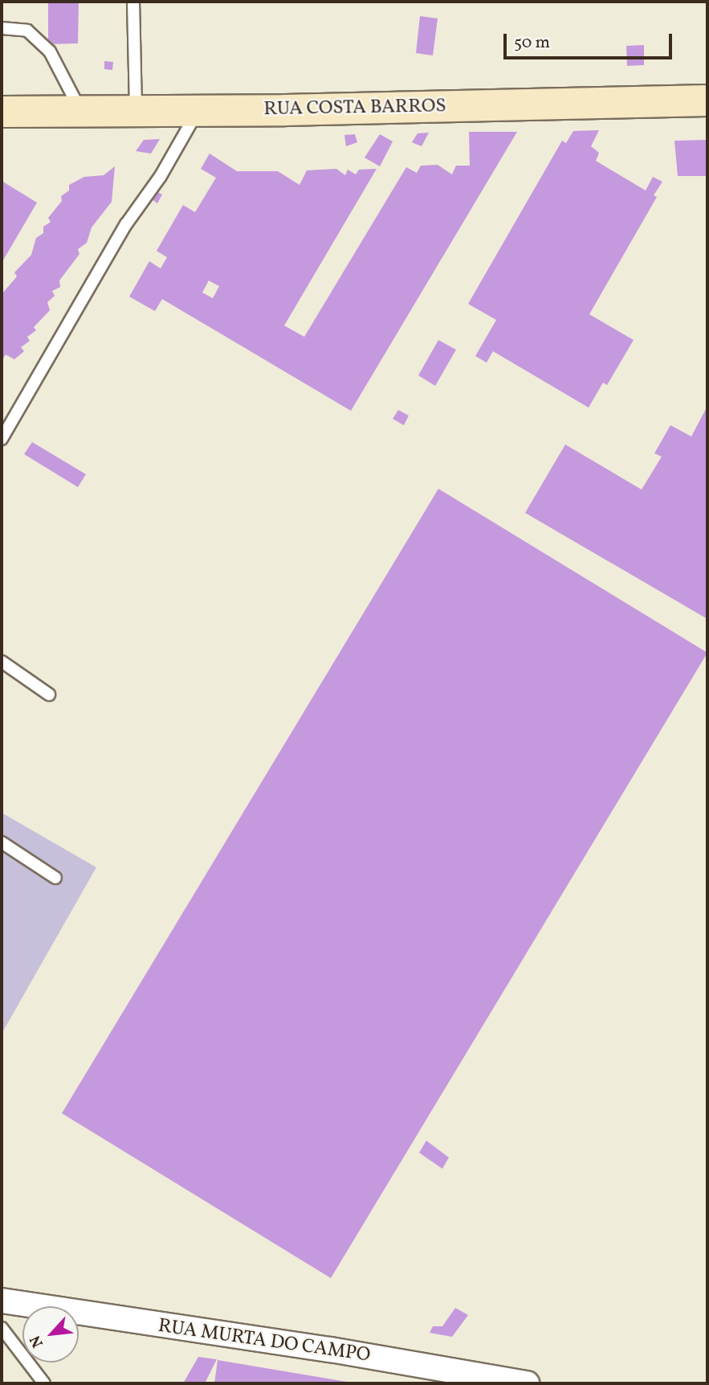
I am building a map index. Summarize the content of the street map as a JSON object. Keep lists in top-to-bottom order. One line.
{"streets":{"main road":["RUA COSTA BARROS"],"street":["RUA MURTA DO CAMPO"]},"scale_bar":"50 m","north":"bottom left"}
